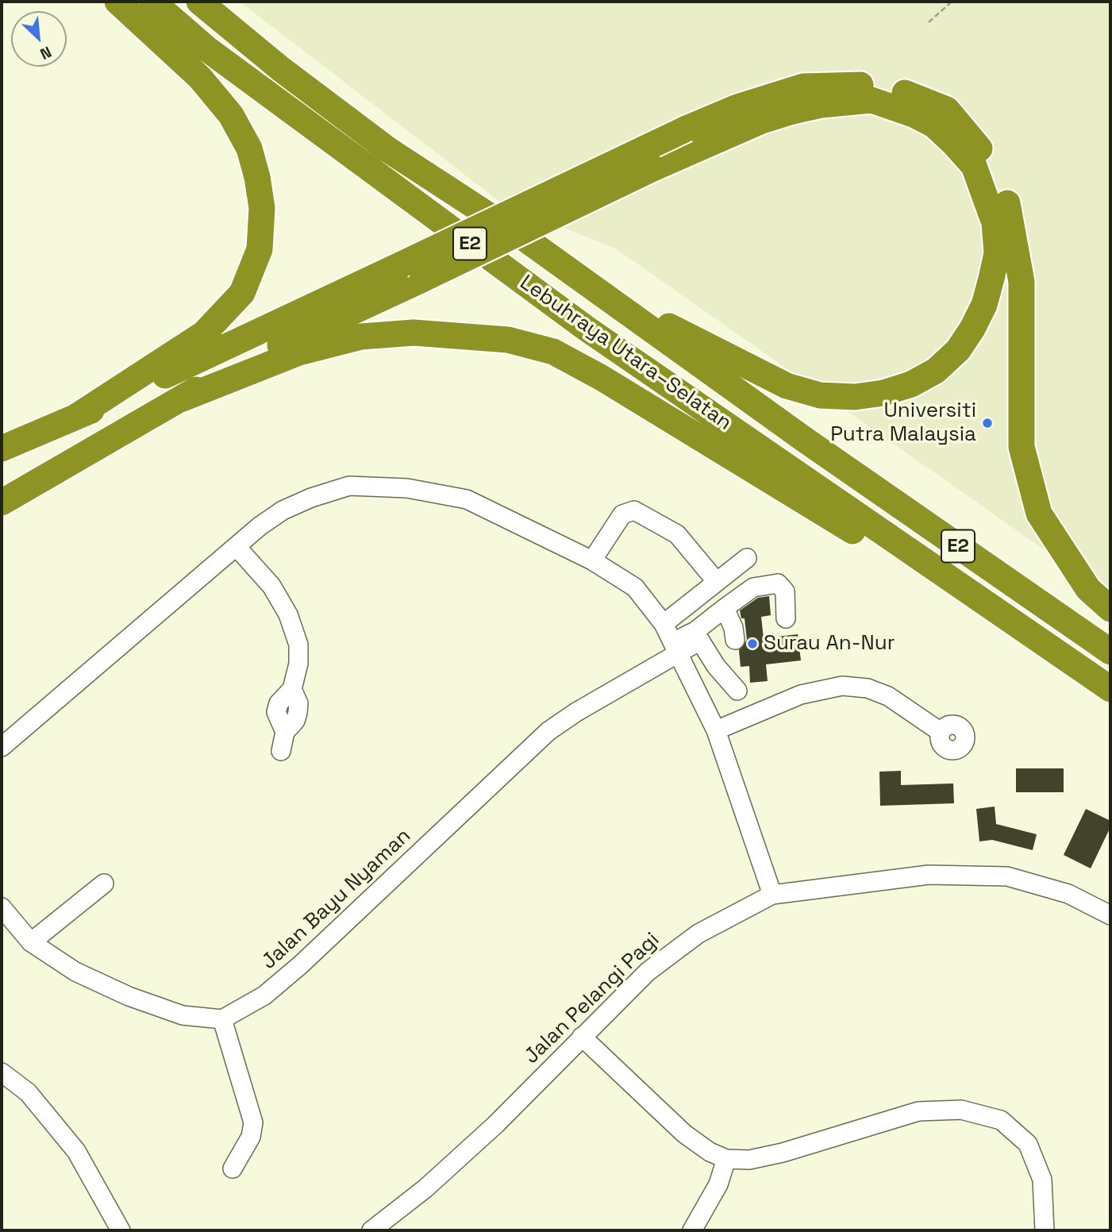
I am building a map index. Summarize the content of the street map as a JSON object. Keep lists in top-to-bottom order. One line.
{"streets":{"highway":["E2","Lebuhraya Utara–Selatan"],"street":["Jalan Bayu Nyaman","Jalan Pelangi Pagi"]},"places":["Universiti Putra Malaysia","Surau An-Nur"],"north":"bottom right"}
